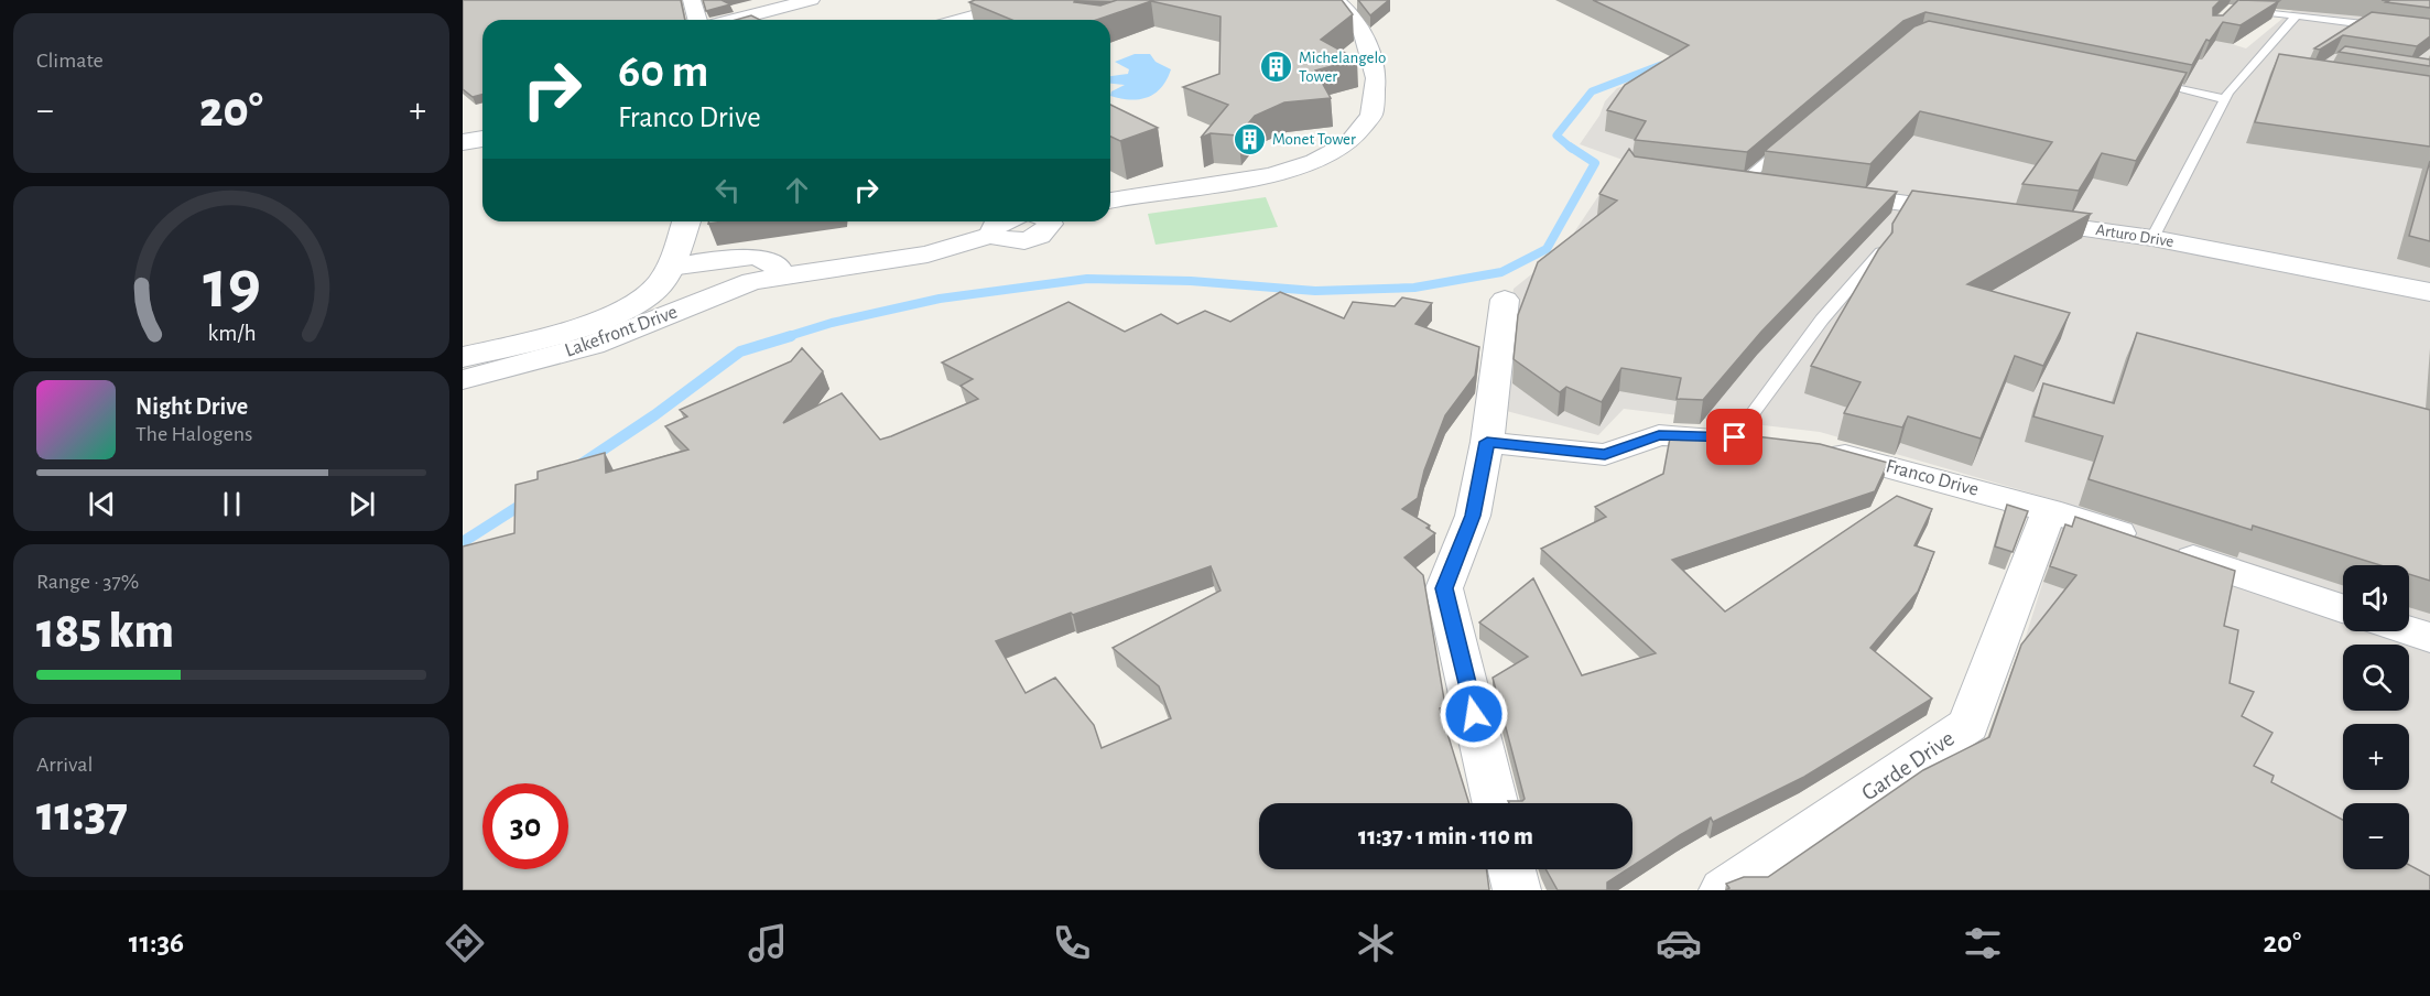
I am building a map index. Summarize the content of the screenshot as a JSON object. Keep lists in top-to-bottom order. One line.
{"streets":{"street":["Arturo Drive","Lakefront Drive","Franco Drive","Garde Drive"]},"crossings":[["Franco Drive","Garde Drive"]],"places":{"building":["Michelangelo Tower","Monet Tower"]},"page":{"tile":["Climate",["Range · 37%","185 km"],["Arrival","11:37"]],"turn":["60 m","Franco Drive"],"heat":["−","20°","+"],"song":["Night Drive","The Halogens"],"map_buttons":["+","−"],"limit":"30","trip":"11:37 · 1 min · 110 m","tabs":["11:36","20°"],"gauge":["19","km/h"]}}
